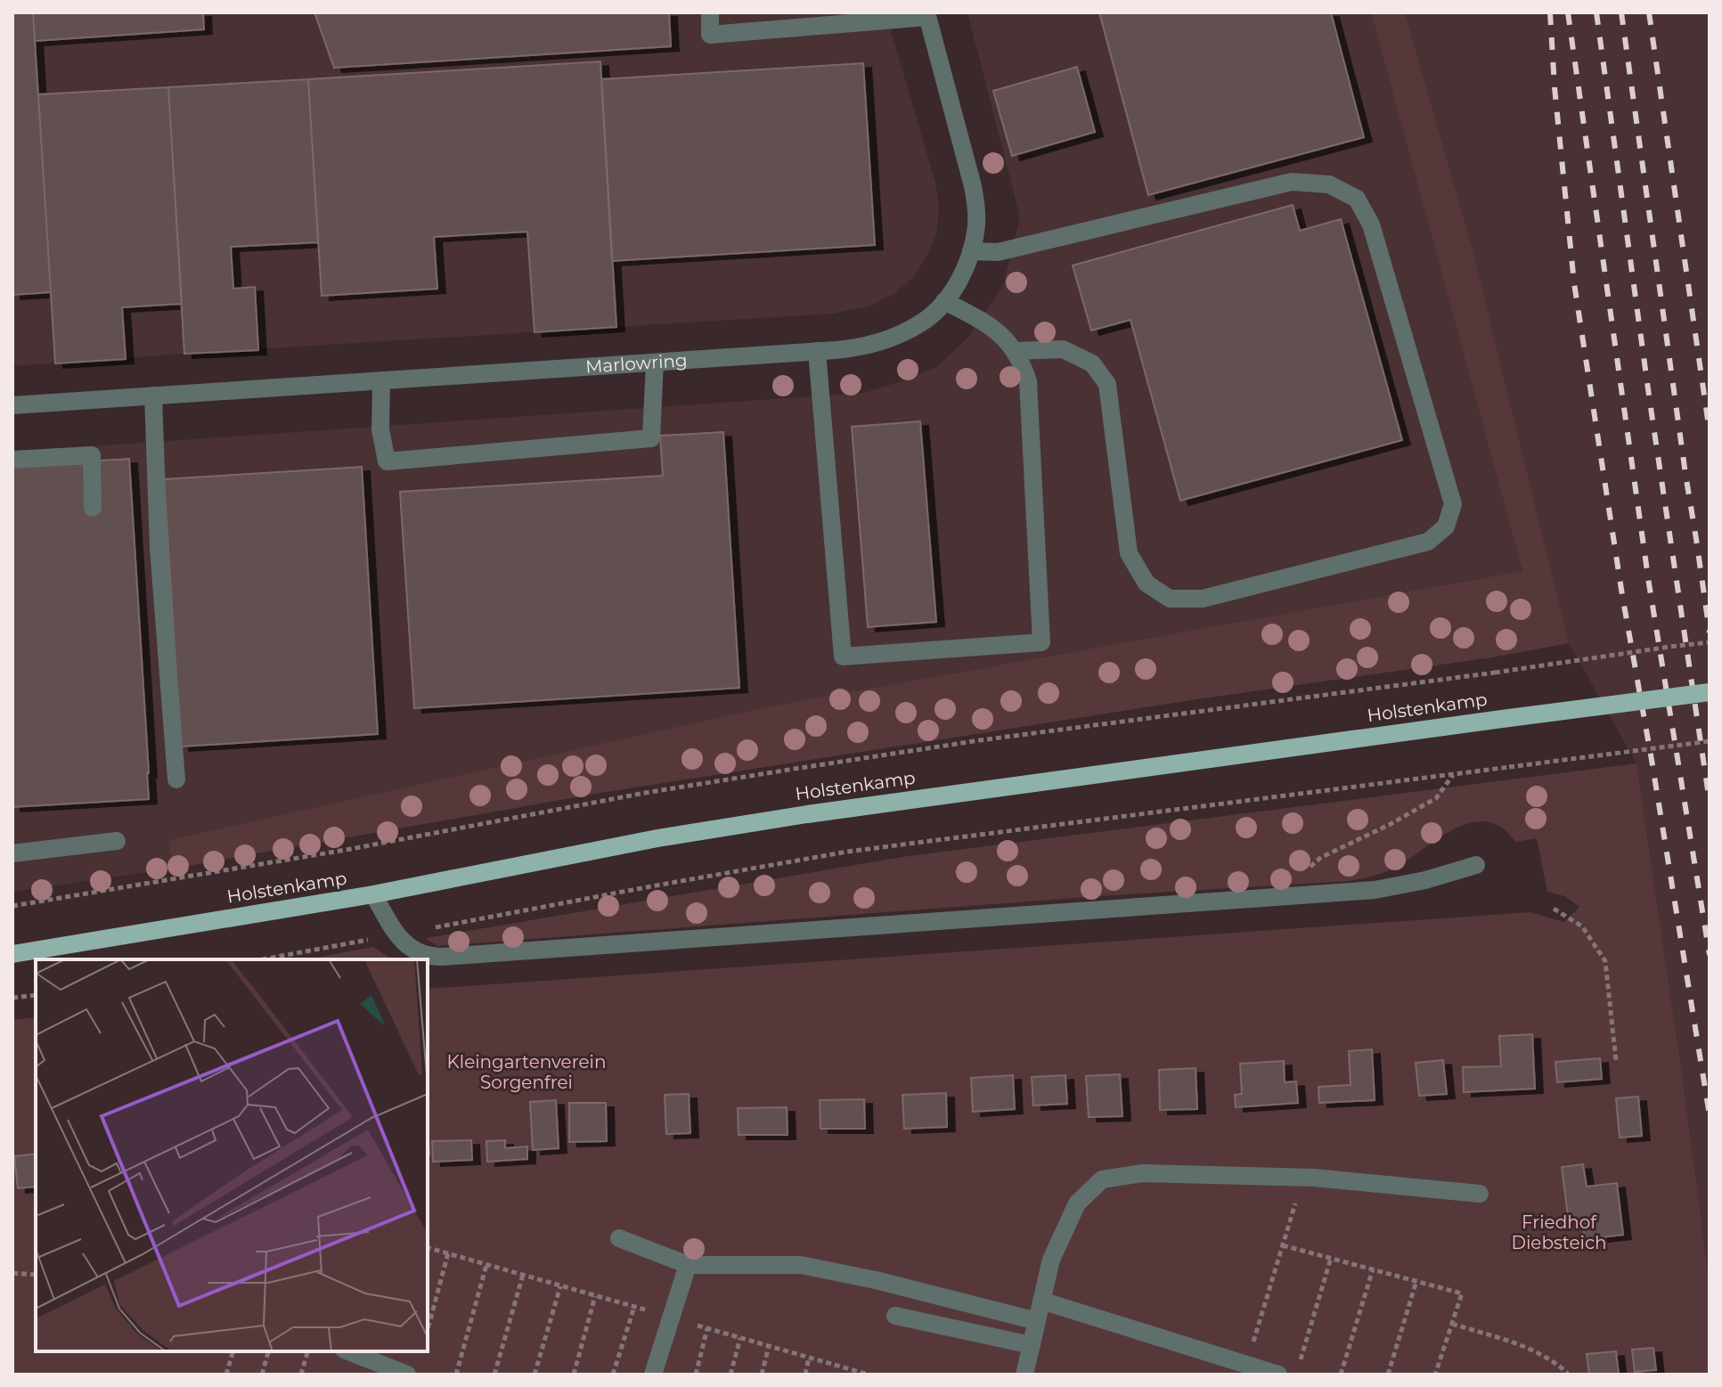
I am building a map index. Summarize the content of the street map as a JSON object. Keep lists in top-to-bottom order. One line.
{"streets":{"main road":["Holstenkamp"],"street":["Marlowring"]},"parks":["Kleingartenverein Sorgenfrei","Friedhof Diebsteich"]}
